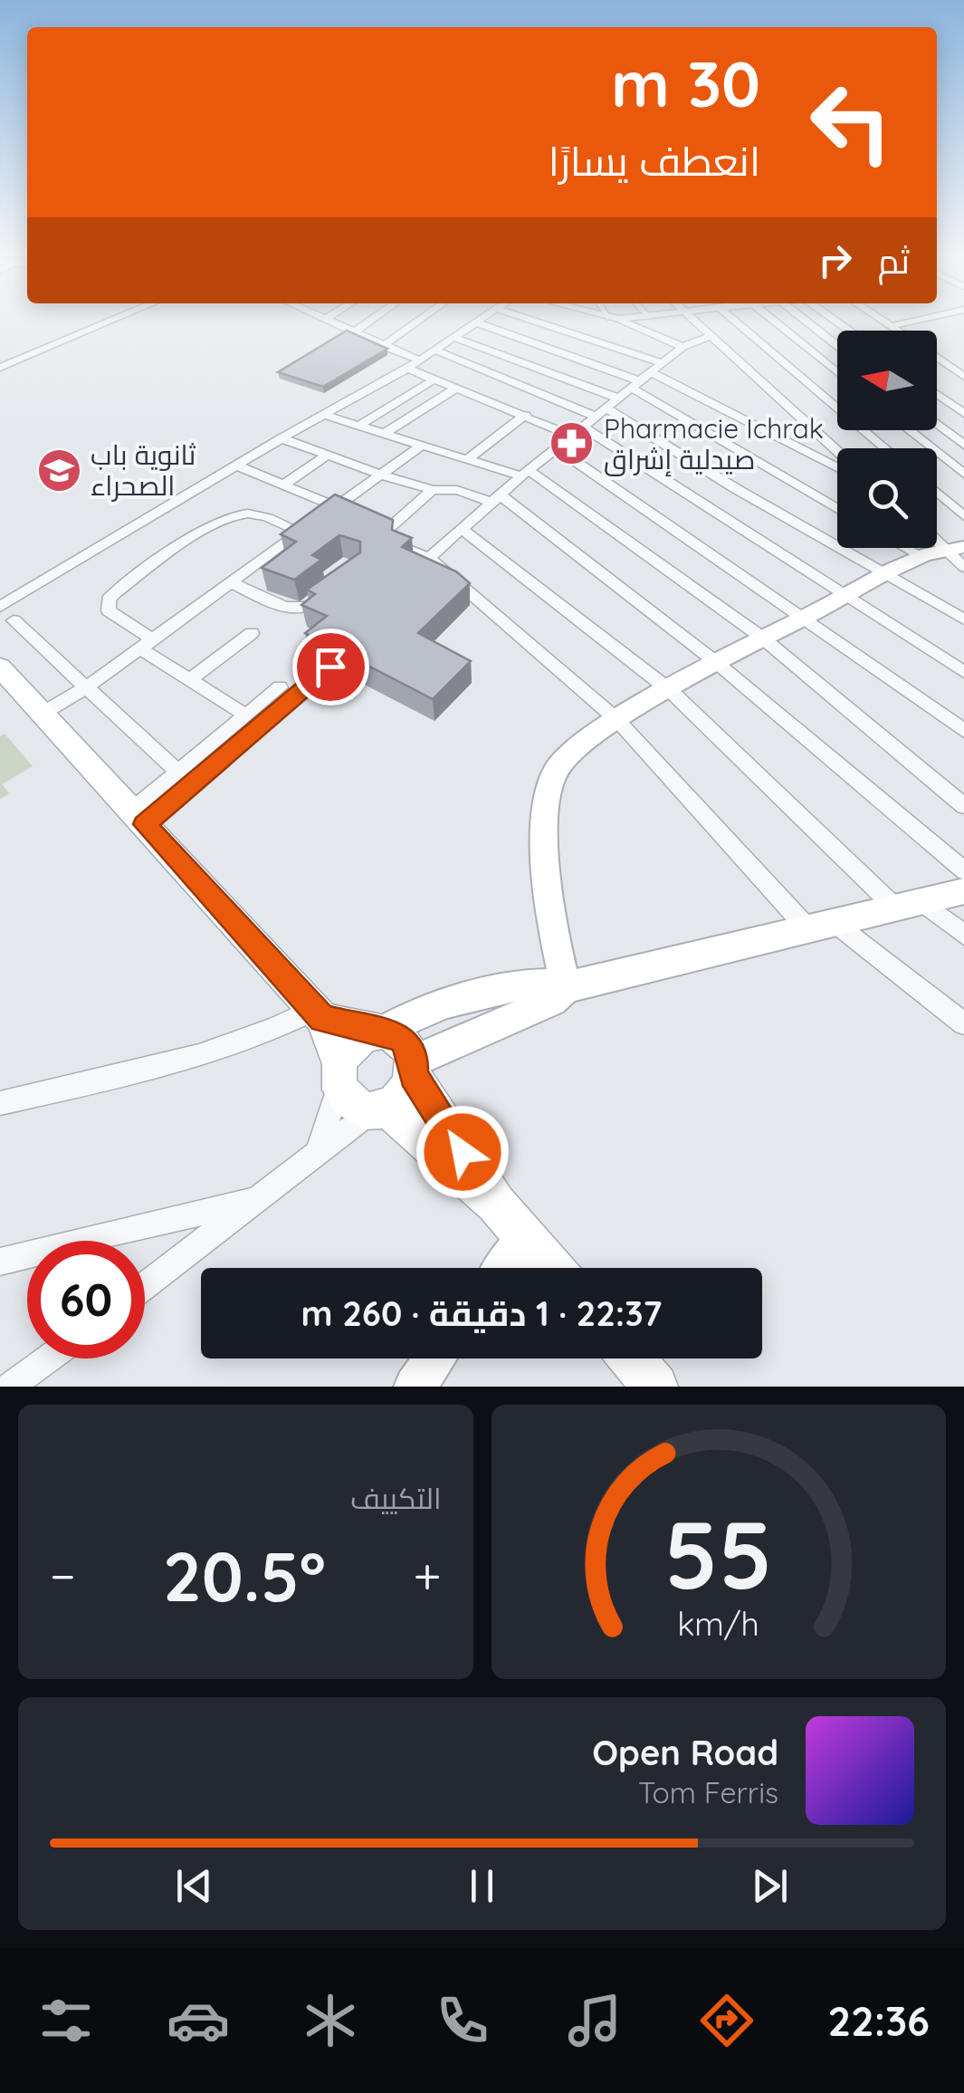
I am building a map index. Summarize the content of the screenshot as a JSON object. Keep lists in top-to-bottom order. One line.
{"places":{"pharmacy":["Pharmacie Ichrak صيدلية إشراق"],"school or university":["ثانوية باب الصحراء"]},"north":"left","page":{"turn":["30 m","انعطف يسارًا"],"then":"ثم","limit":"60","trip":"22:37 · 1 دقيقة · 260 m","tile":"التكييف","heat":["−","20.5°","+"],"song":["Open Road","Tom Ferris"],"tabs":"22:36","gauge":["55","km/h"]}}
